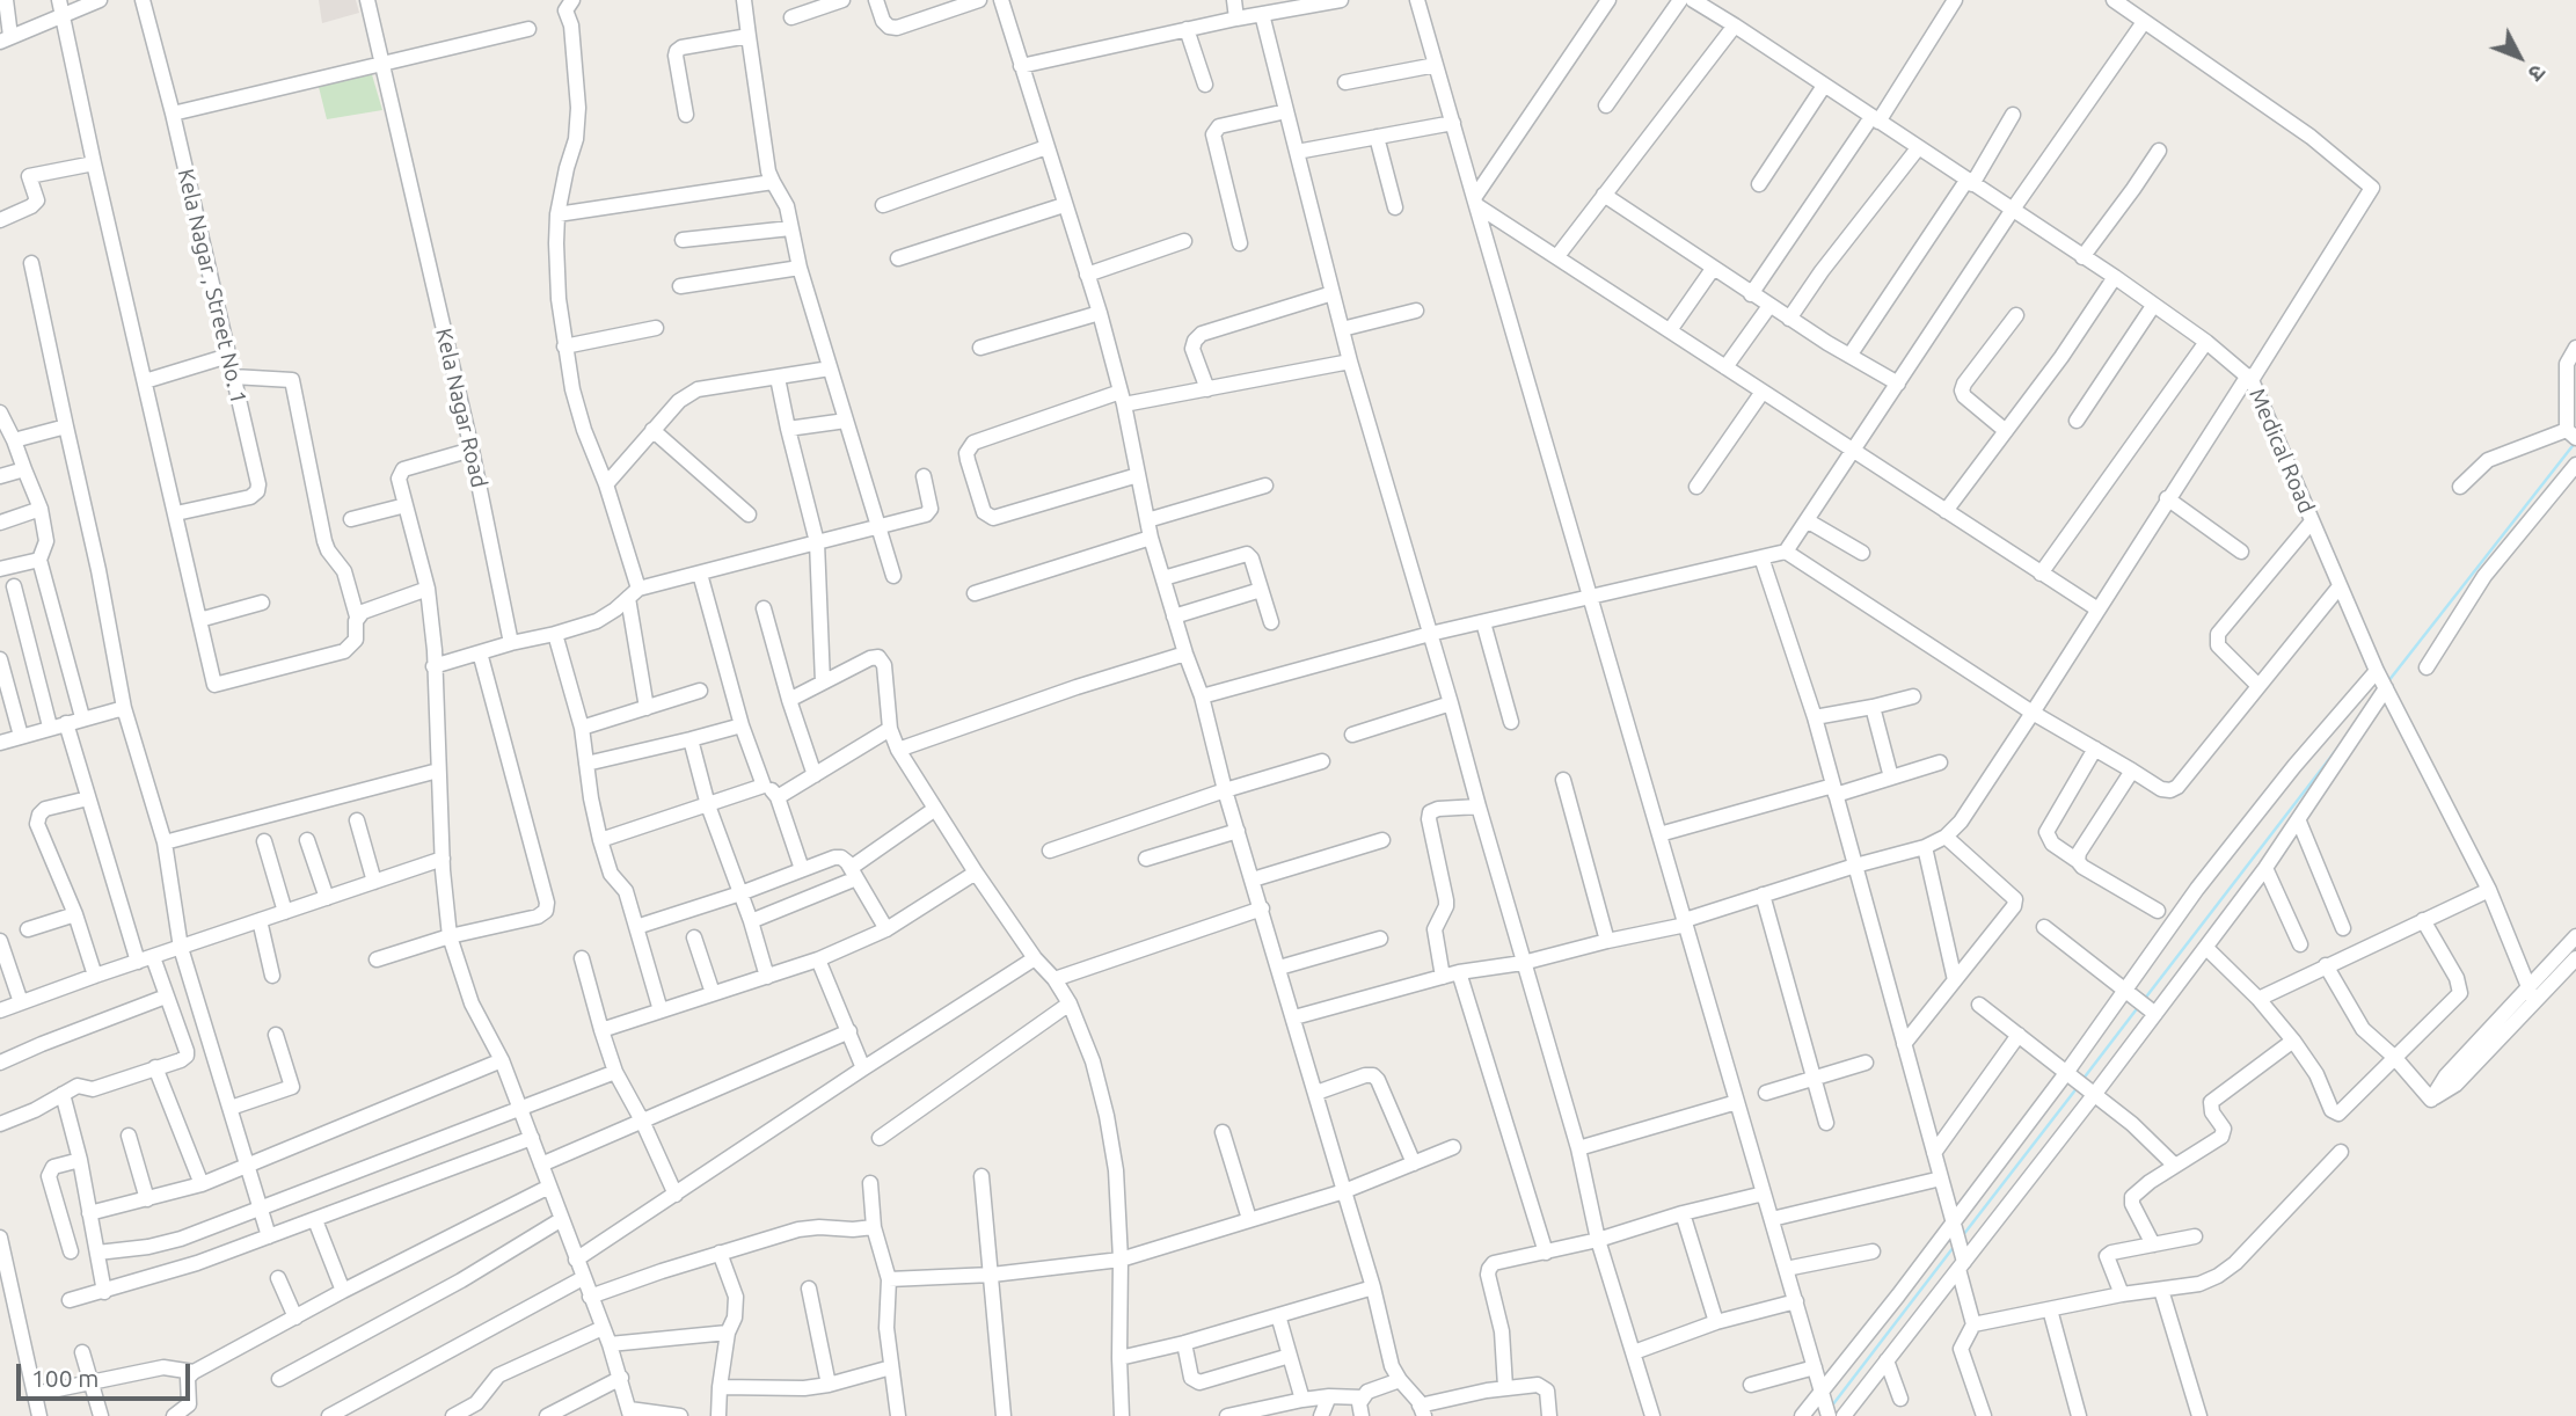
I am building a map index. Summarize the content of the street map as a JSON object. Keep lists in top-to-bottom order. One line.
{"streets":{"street":["Kela Nagar , Street No. 1","Kela Nagar Road","Medical Road"]},"scale_bar":"100 m","north":"bottom right"}
